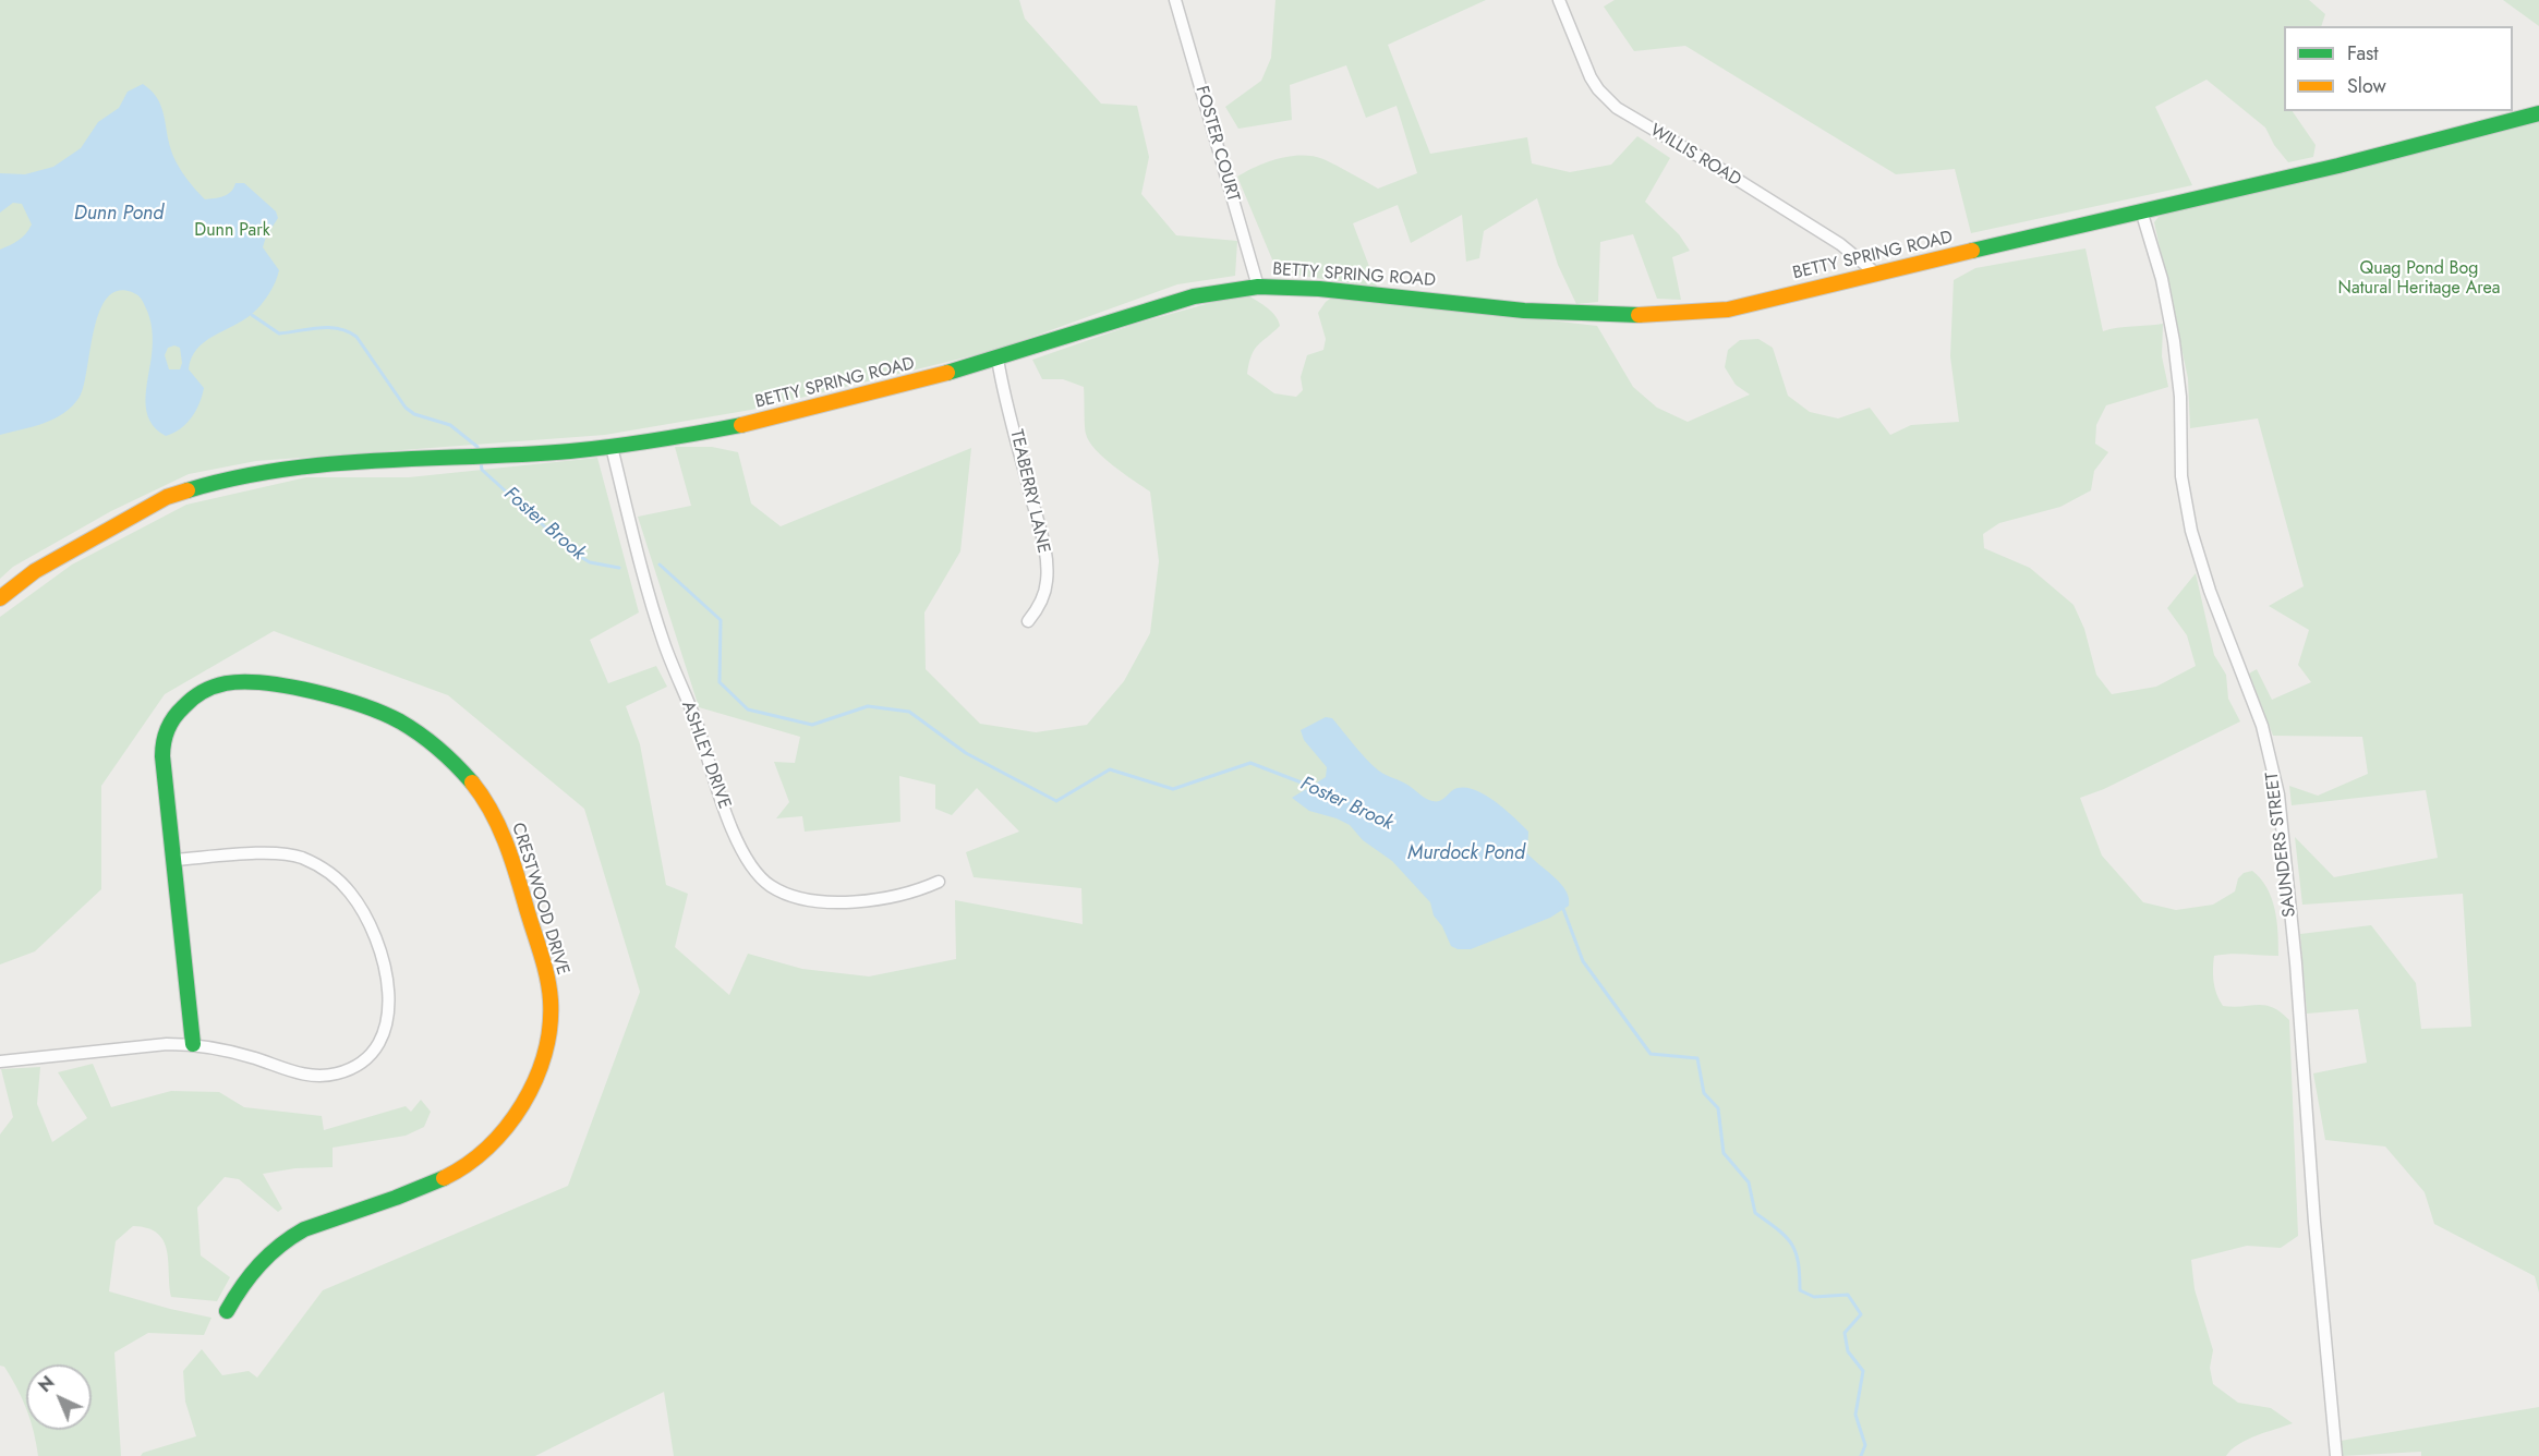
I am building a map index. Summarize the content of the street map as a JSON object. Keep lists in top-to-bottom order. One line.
{"streets":{"street":["FOSTER COURT","WILLIS ROAD","BETTY SPRING ROAD","TEABERRY LANE","ASHLEY DRIVE","SAUNDERS STREET","CRESTWOOD DRIVE"]},"crossings":[["FOSTER COURT","BETTY SPRING ROAD"],["WILLIS ROAD","BETTY SPRING ROAD"],["BETTY SPRING ROAD","TEABERRY LANE"],["BETTY SPRING ROAD","ASHLEY DRIVE"],["BETTY SPRING ROAD","SAUNDERS STREET"]],"water":["Dunn Pond","Foster Brook","Murdock Pond"],"parks":["Dunn Park","Quag Pond Bog Natural Heritage Area"],"legend":["Fast","Slow"],"north":"top left"}
